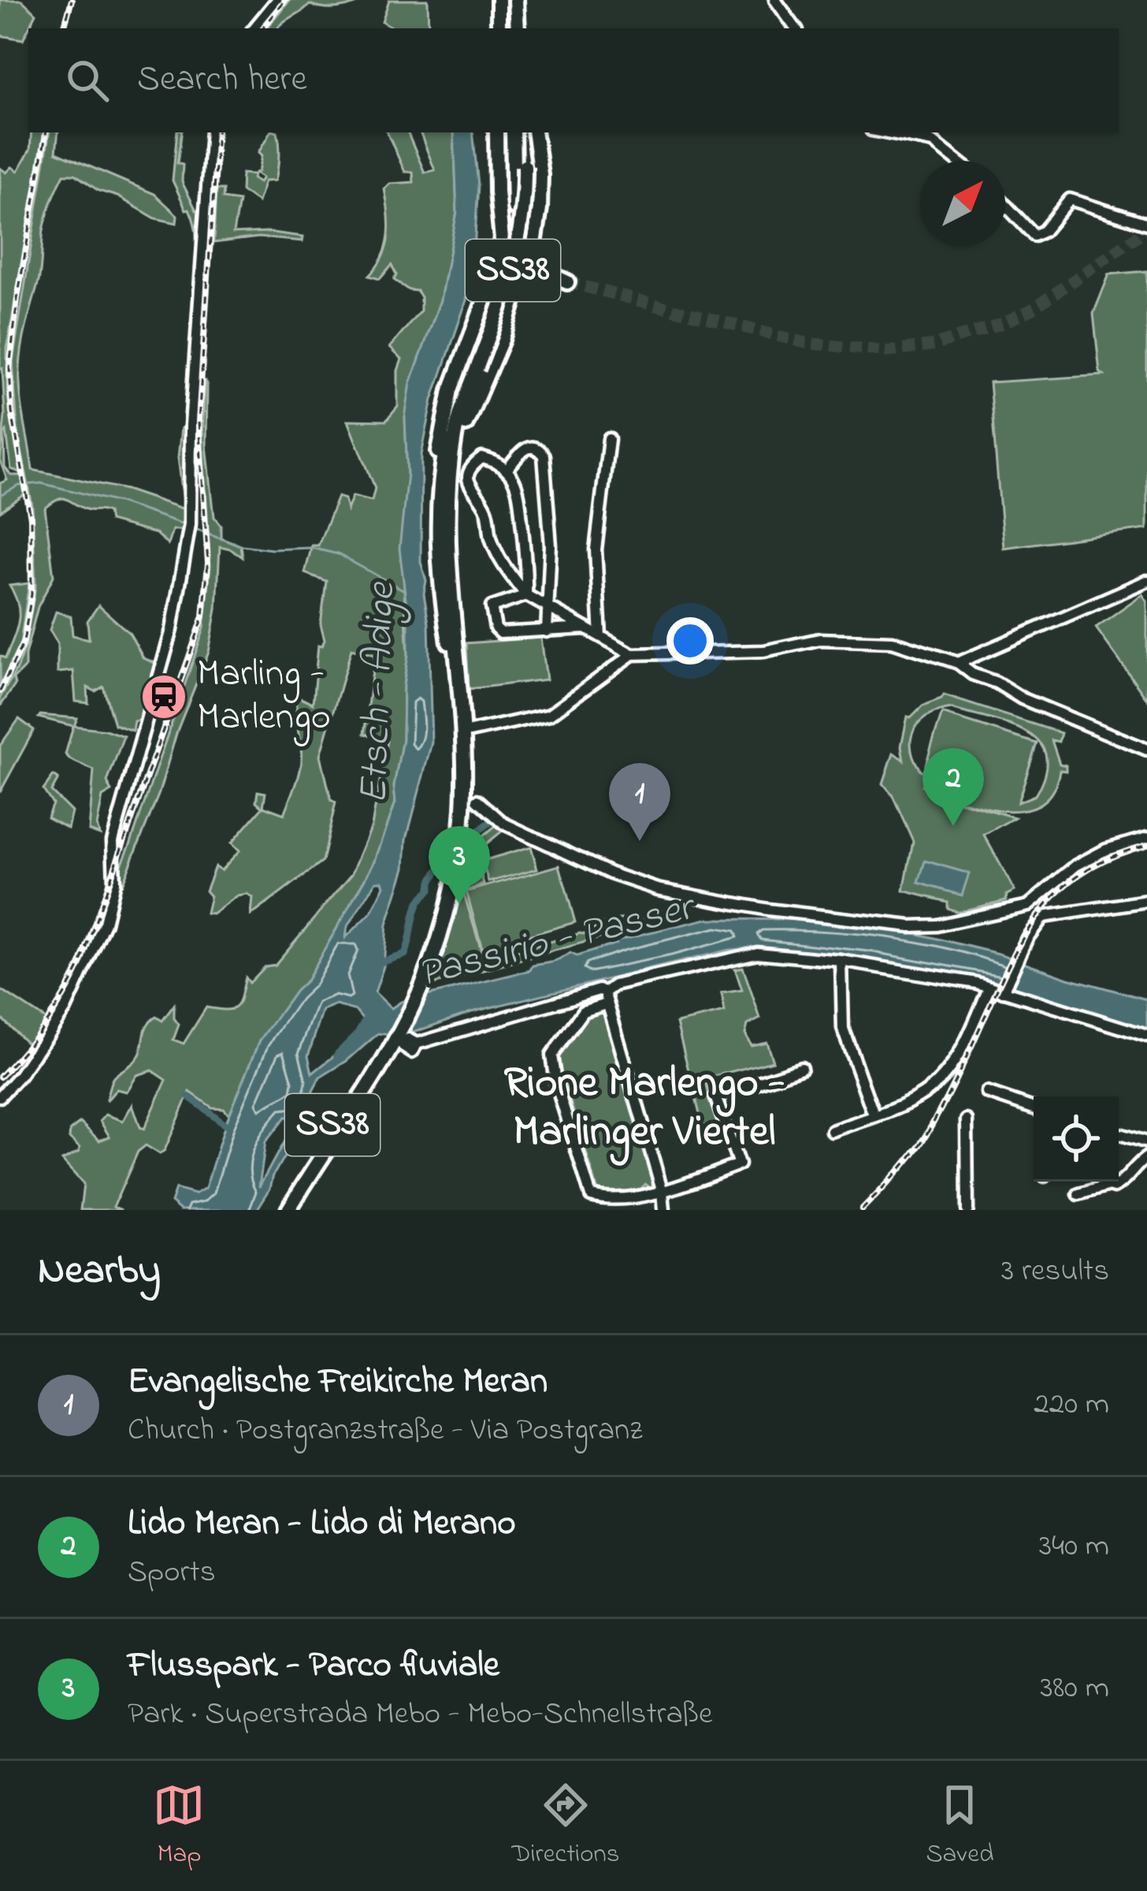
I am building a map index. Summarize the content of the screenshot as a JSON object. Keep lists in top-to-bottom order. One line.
{"streets":{"highway":["SS38"]},"districts":["Rione Marlengo - Marlinger Viertel"],"water":["Etsch - Adige","Passirio - Passer"],"places":{"station":["Marling - Marlengo"]},"north":"top right","page":{"search":"Search here","pins":["2","1","3"],"heading":["Nearby","3 results"],"list":[{"mark":"1","name":"Evangelische Freikirche Meran","note":"Church · Postgranzstraße - Via Postgranz","value":"220 m"},{"mark":"2","name":"Lido Meran - Lido di Merano","note":"Sports","value":"340 m"},{"mark":"3","name":"Flusspark - Parco fluviale","note":"Park · Superstrada Mebo - Mebo-Schnellstraße","value":"380 m"}],"nav":["Map","Directions","Saved"]}}
